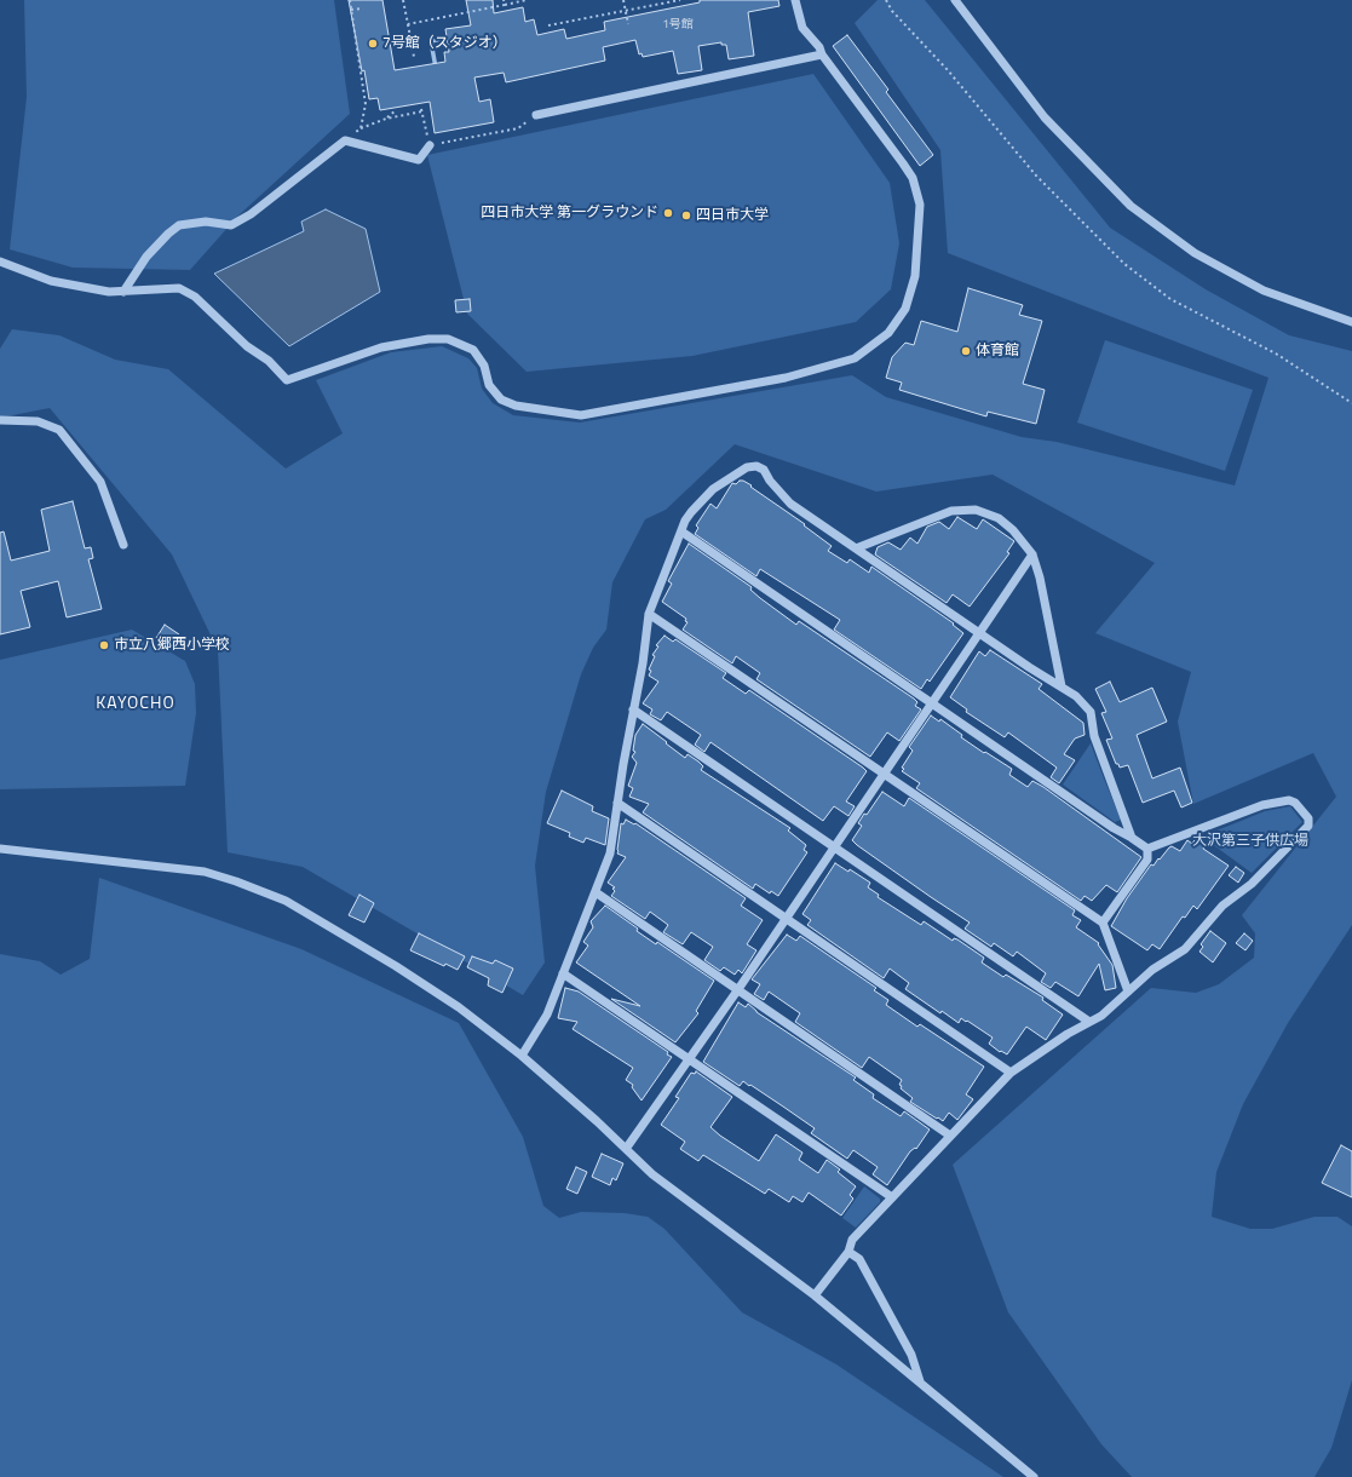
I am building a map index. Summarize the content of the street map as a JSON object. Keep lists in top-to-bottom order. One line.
{"districts":["KAYOCHO"],"parks":["大沢第三子供広場"],"places":["7号館（スタジオ）","四日市大学 第一グラウンド","四日市大学","体育館","市立八郷西小学校"],"house_numbers":["1号館"]}
